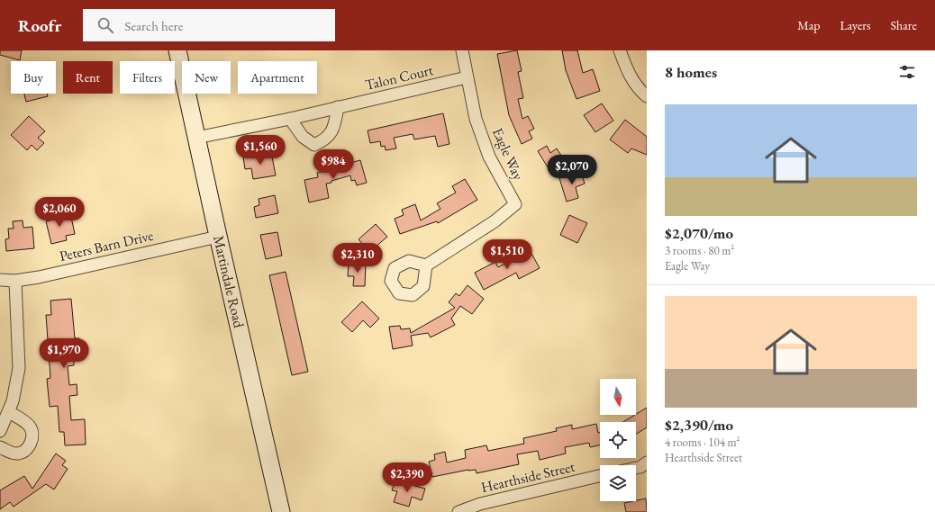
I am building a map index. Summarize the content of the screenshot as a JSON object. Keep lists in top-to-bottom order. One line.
{"streets":{"street":["Talon Court","Eagle Way","Peters Barn Drive","Martindale Road","Hearthside Street"]},"crossings":[["Talon Court","Eagle Way"],["Talon Court","Martindale Road"],["Peters Barn Drive","Martindale Road"]],"north":"bottom","page":{"header":"Roofr","search":"Search here","nav":["Map","Layers","Share"],"heading":"8 homes","chip":["Buy","Rent","Filters","New","Apartment"],"list":[{"name":"$2,070/mo","note":"3 rooms · 80 m² · Eagle Way"},{"name":"$2,390/mo","note":"4 rooms · 104 m² · Hearthside Street"}],"price":["$1,560","$984","$2,070","$2,060","$1,510","$2,310","$1,970","$2,390"]}}
